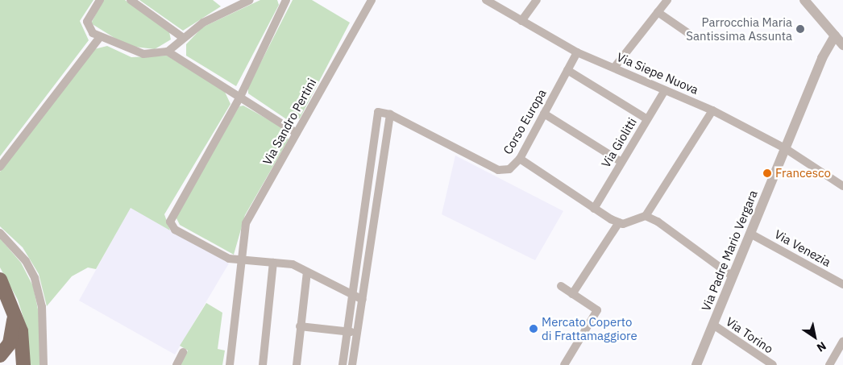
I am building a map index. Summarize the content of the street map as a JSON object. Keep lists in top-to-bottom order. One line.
{"streets":{"street":["Via Siepe Nuova","Via Sandro Pertini","Corso Europa","Via Giolitti","Via Venezia","Via Padre Mario Vergara","Via Torino"]},"crossings":[["Via Siepe Nuova","Corso Europa"],["Via Siepe Nuova","Via Giolitti"],["Via Siepe Nuova","Via Padre Mario Vergara"],["Via Venezia","Via Padre Mario Vergara"],["Via Padre Mario Vergara","Via Torino"]],"places":["Parrocchia Maria Santissima Assunta","Francesco","Mercato Coperto di Frattamaggiore"],"north":"bottom right"}
